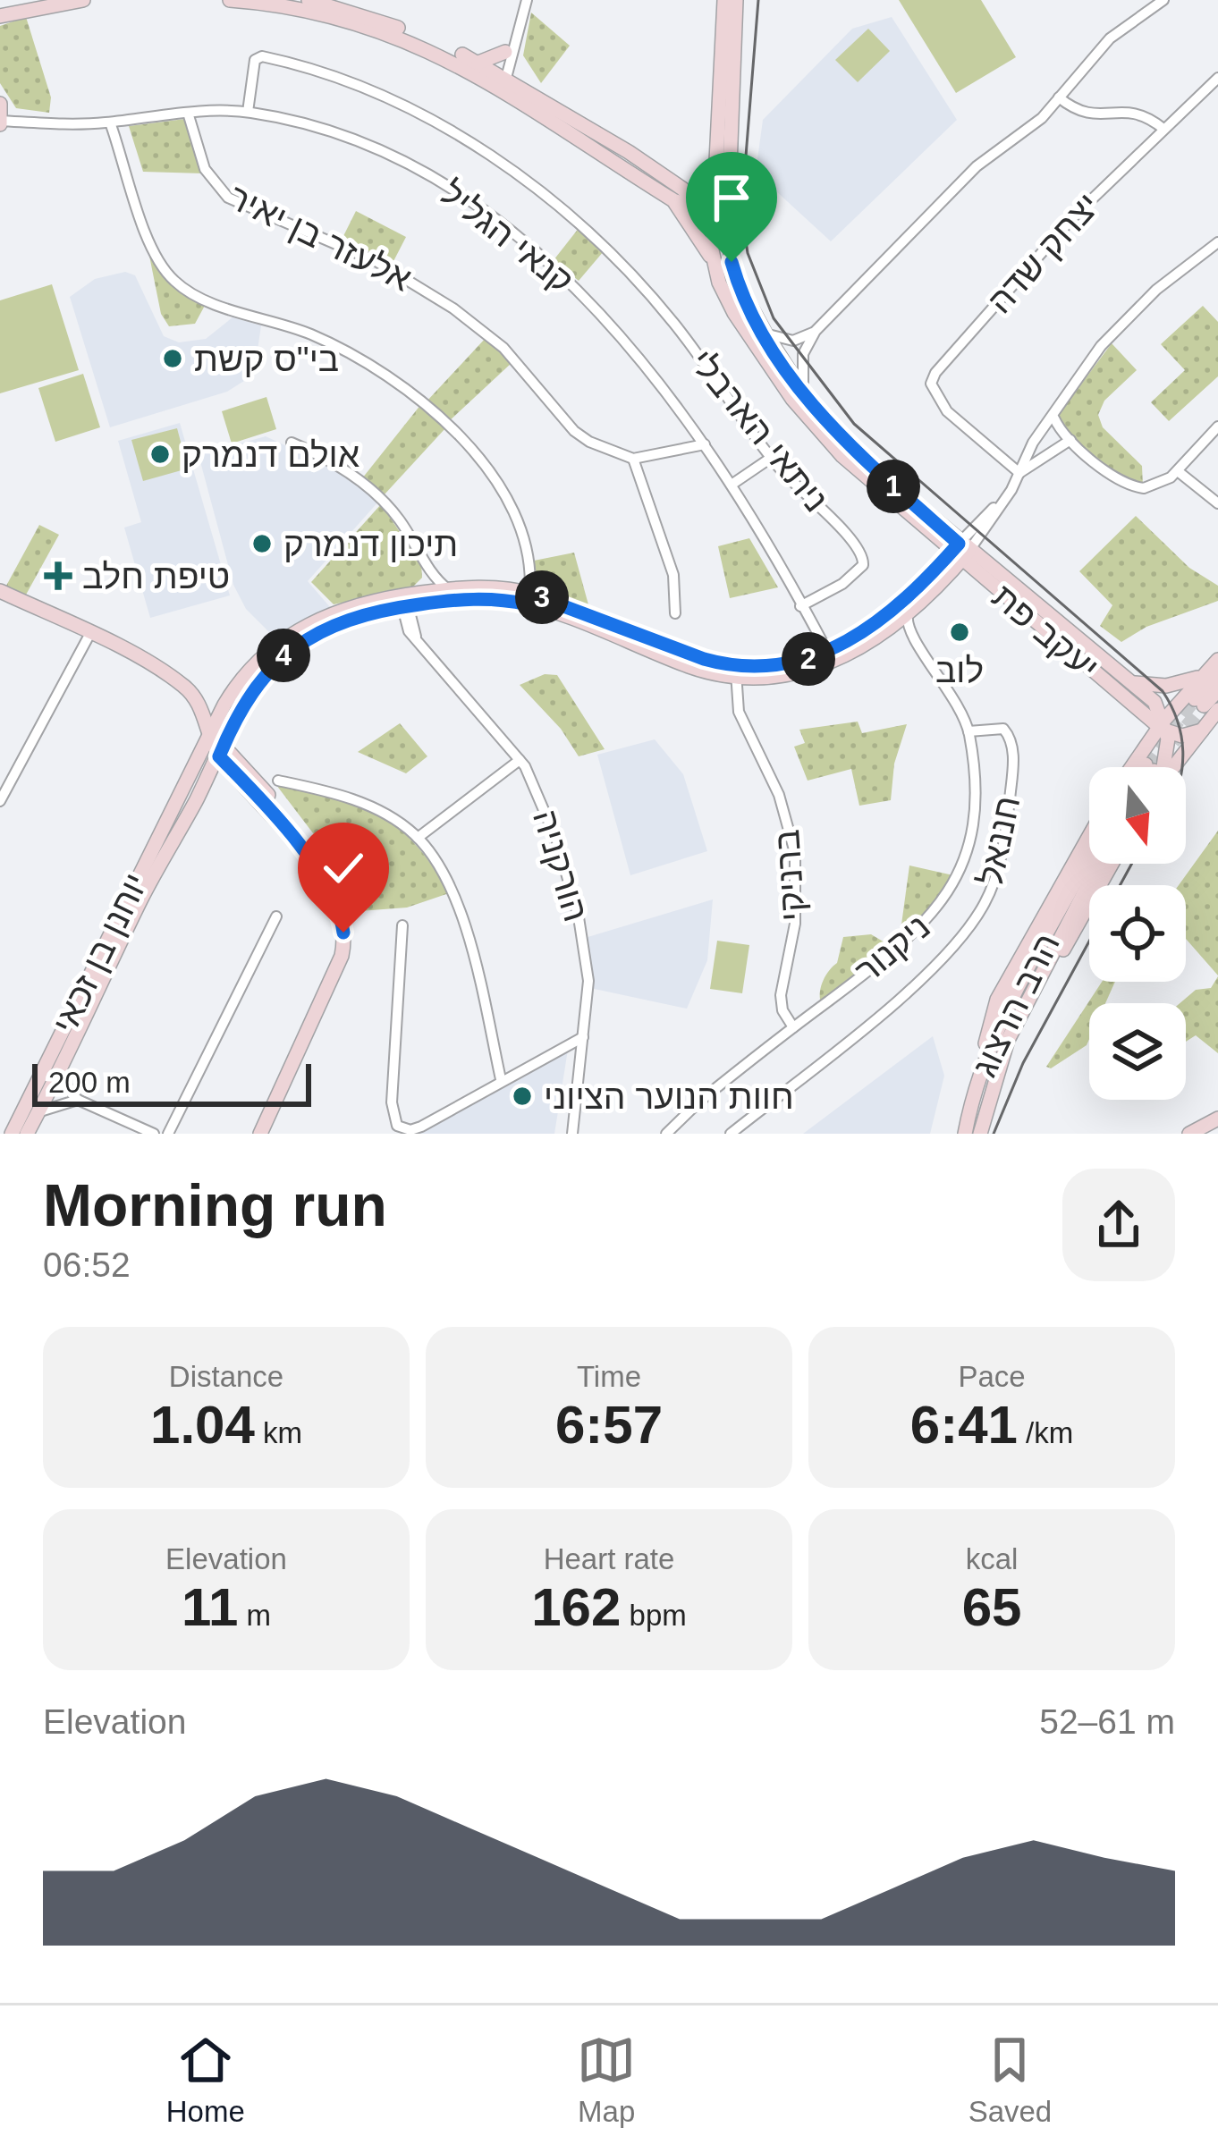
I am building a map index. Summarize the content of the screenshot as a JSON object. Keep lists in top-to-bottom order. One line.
{"streets":{"main road":["יעקב פת","יוחנן בן זכאי","הרב הרצוג"],"street":["קנאי הגליל","אלעזר בן יאיר","יצחק שדה","ניתאי הארבלי","חננאל","הורקניה","ברניקי","ניקנור"]},"crossings":[["קנאי הגליל","אלעזר בן יאיר"],["קנאי הגליל","ניתאי הארבלי"],["חננאל","ניקנור"],["ברניקי","ניקנור"]],"places":{"other":["בי\"ס קשת","אולם דנמרק","תיכון דנמרק","לוב","חוות הנוער הציוני"],"health":["טיפת חלב"]},"scale_bar":"200 m","north":"bottom","page":{"pins":["1","3","4","2"],"scale":"200 m","heading":["Morning run","06:52"],"stats":[["Distance","1.04 km"],["Time","6:57"],["Pace","6:41 /km"],["Elevation","11 m"],["Heart rate","162 bpm"],["kcal","65"]],"chart":["Elevation","52–61 m"],"tabs":["Home","Map","Saved"]}}
